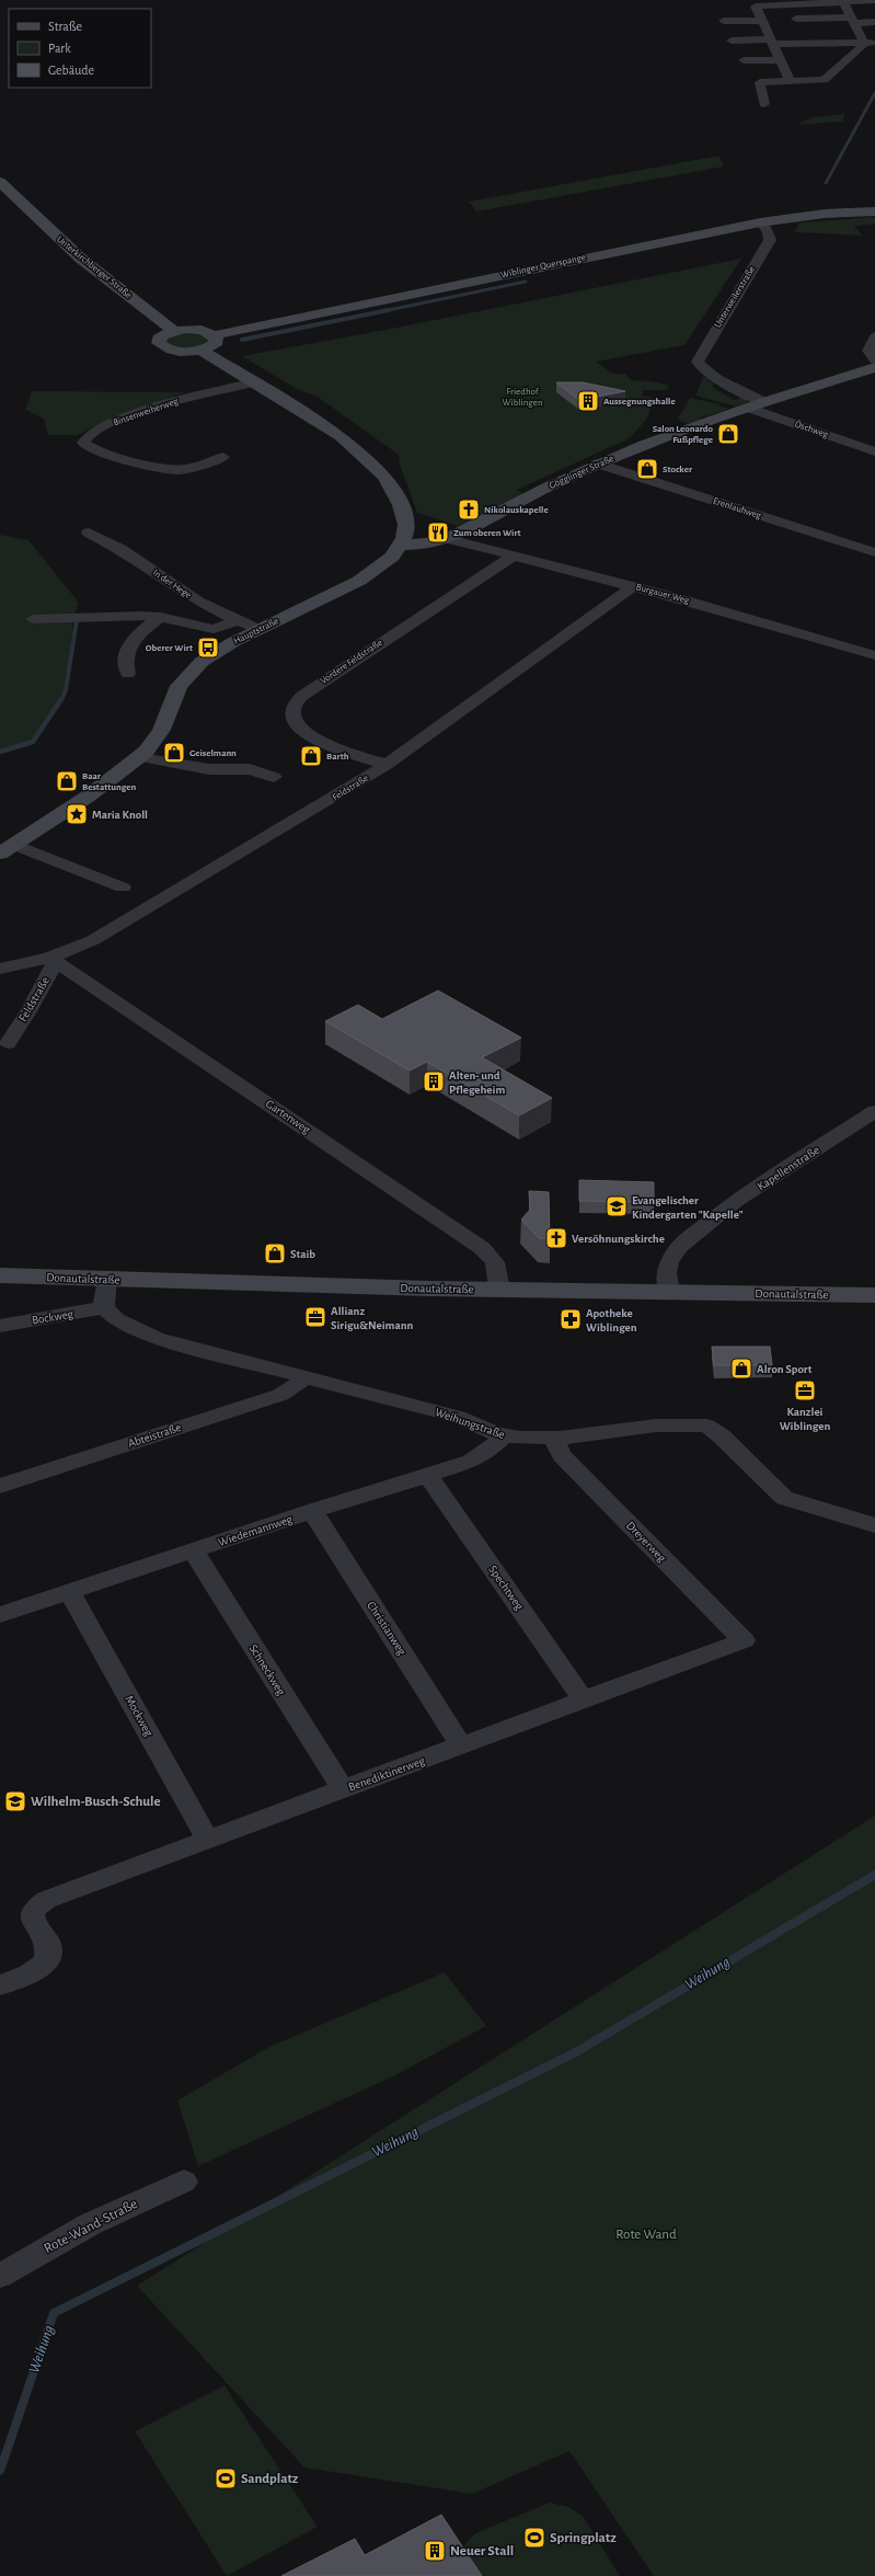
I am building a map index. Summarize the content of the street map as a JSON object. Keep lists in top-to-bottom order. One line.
{"streets":{"main road":["Wiblinger Querspange","Unterkirchberger Straße","Gögglinger Straße","Hauptstraße","Donautalstraße"],"street":["Unterweilerstraße","Binsenweiherweg","Öschweg","Erenlauhweg","In der Hege","Burgauer Weg","Vordere Feldstraße","Feldstraße","Gartenweg","Kapellenstraße","Bockweg","Weihungstraße","Abteistraße","Wiedemannweg","Dreyerweg","Spechtweg","Christianweg","Schneckweg","Mockweg","Benediktinerweg","Rote-Wand-Straße"]},"crossings":[["Wiblinger Querspange","Unterweilerstraße"],["Unterweilerstraße","Gögglinger Straße"],["Öschweg","Gögglinger Straße"],["Gögglinger Straße","Erenlauhweg"],["Gögglinger Straße","Burgauer Weg"],["Gögglinger Straße","Hauptstraße"],["In der Hege","Hauptstraße"],["Burgauer Weg","Vordere Feldstraße"],["Burgauer Weg","Feldstraße"],["Vordere Feldstraße","Feldstraße"],["Feldstraße","Gartenweg"],["Gartenweg","Donautalstraße"],["Kapellenstraße","Donautalstraße"],["Bockweg","Weihungstraße"],["Weihungstraße","Abteistraße"],["Weihungstraße","Wiedemannweg"],["Weihungstraße","Dreyerweg"],["Wiedemannweg","Spechtweg"],["Wiedemannweg","Christianweg"],["Wiedemannweg","Schneckweg"],["Wiedemannweg","Mockweg"],["Dreyerweg","Benediktinerweg"],["Spechtweg","Benediktinerweg"],["Christianweg","Benediktinerweg"],["Schneckweg","Benediktinerweg"],["Mockweg","Benediktinerweg"]],"water":["Weihung"],"parks":["Friedhof Wiblingen","Rote Wand"],"places":{"building":["Aussegnungshalle","Alten- und Pflegeheim","Neuer Stall"],"shop":["Salon Leonardo Fußpflege","Stocker","Geiselmann","Barth","Baar Bestattungen","Staib","Alron Sport"],"church":["Nikolauskapelle","Versöhnungskirche"],"restaurant":["Zum oberen Wirt"],"bus stop":["Oberer Wirt"],"place":["Maria Knoll"],"school or university":["Evangelischer Kindergarten \"Kapelle\"","Wilhelm-Busch-Schule"],"office":["Allianz Sirigu&Neimann","Kanzlei Wiblingen"],"pharmacy":["Apotheke Wiblingen"],"sports":["Sandplatz","Springplatz"]},"legend":["Straße","Park","Gebäude"]}
